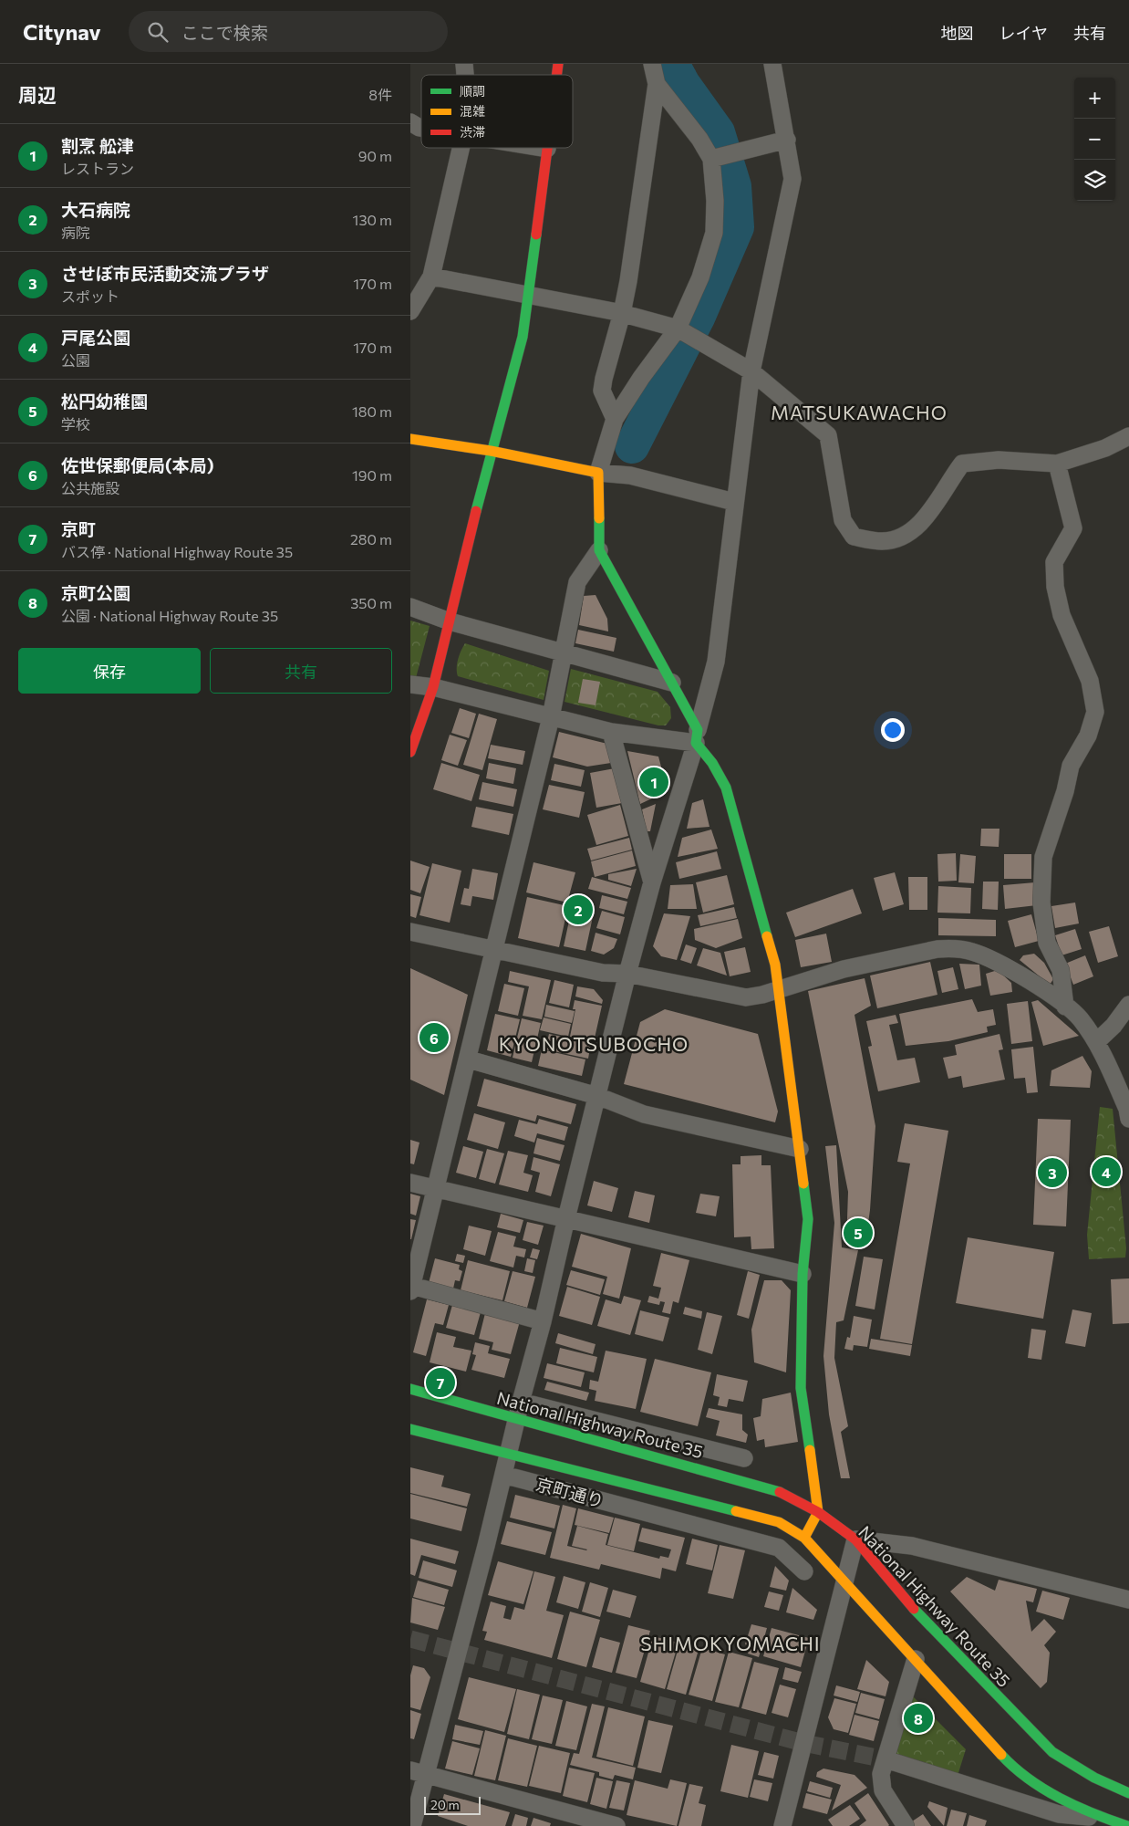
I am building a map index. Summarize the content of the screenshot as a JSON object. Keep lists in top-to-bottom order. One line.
{"streets":{"main road":["National Highway Route 35"],"street":["京町通り"]},"districts":["MATSUKAWACHO","KYONOTSUBOCHO","SHIMOKYOMACHI"],"legend":["順調","混雑","渋滞"],"scale_bar":"20 m","page":{"header":"Citynav","search":"ここで検索","nav":["地図","レイヤ","共有"],"heading":["周辺","8件"],"map_buttons":["+","−"],"list":[{"mark":"1","name":"割烹 舩津","note":"レストラン","value":"90 m"},{"mark":"2","name":"大石病院","note":"病院","value":"130 m"},{"mark":"3","name":"させぼ市民活動交流プラザ","note":"スポット","value":"170 m"},{"mark":"4","name":"戸尾公園","note":"公園","value":"170 m"},{"mark":"5","name":"松円幼稚園","note":"学校","value":"180 m"},{"mark":"6","name":"佐世保郵便局(本局)","note":"公共施設","value":"190 m"},{"mark":"7","name":"京町","note":"バス停 · National Highway Route 35","value":"280 m"},{"mark":"8","name":"京町公園","note":"公園 · National Highway Route 35","value":"350 m"}],"buttons":["保存","共有"],"pins":["1","2","6","4","3","5","7","8"],"scale":"20 m"}}
